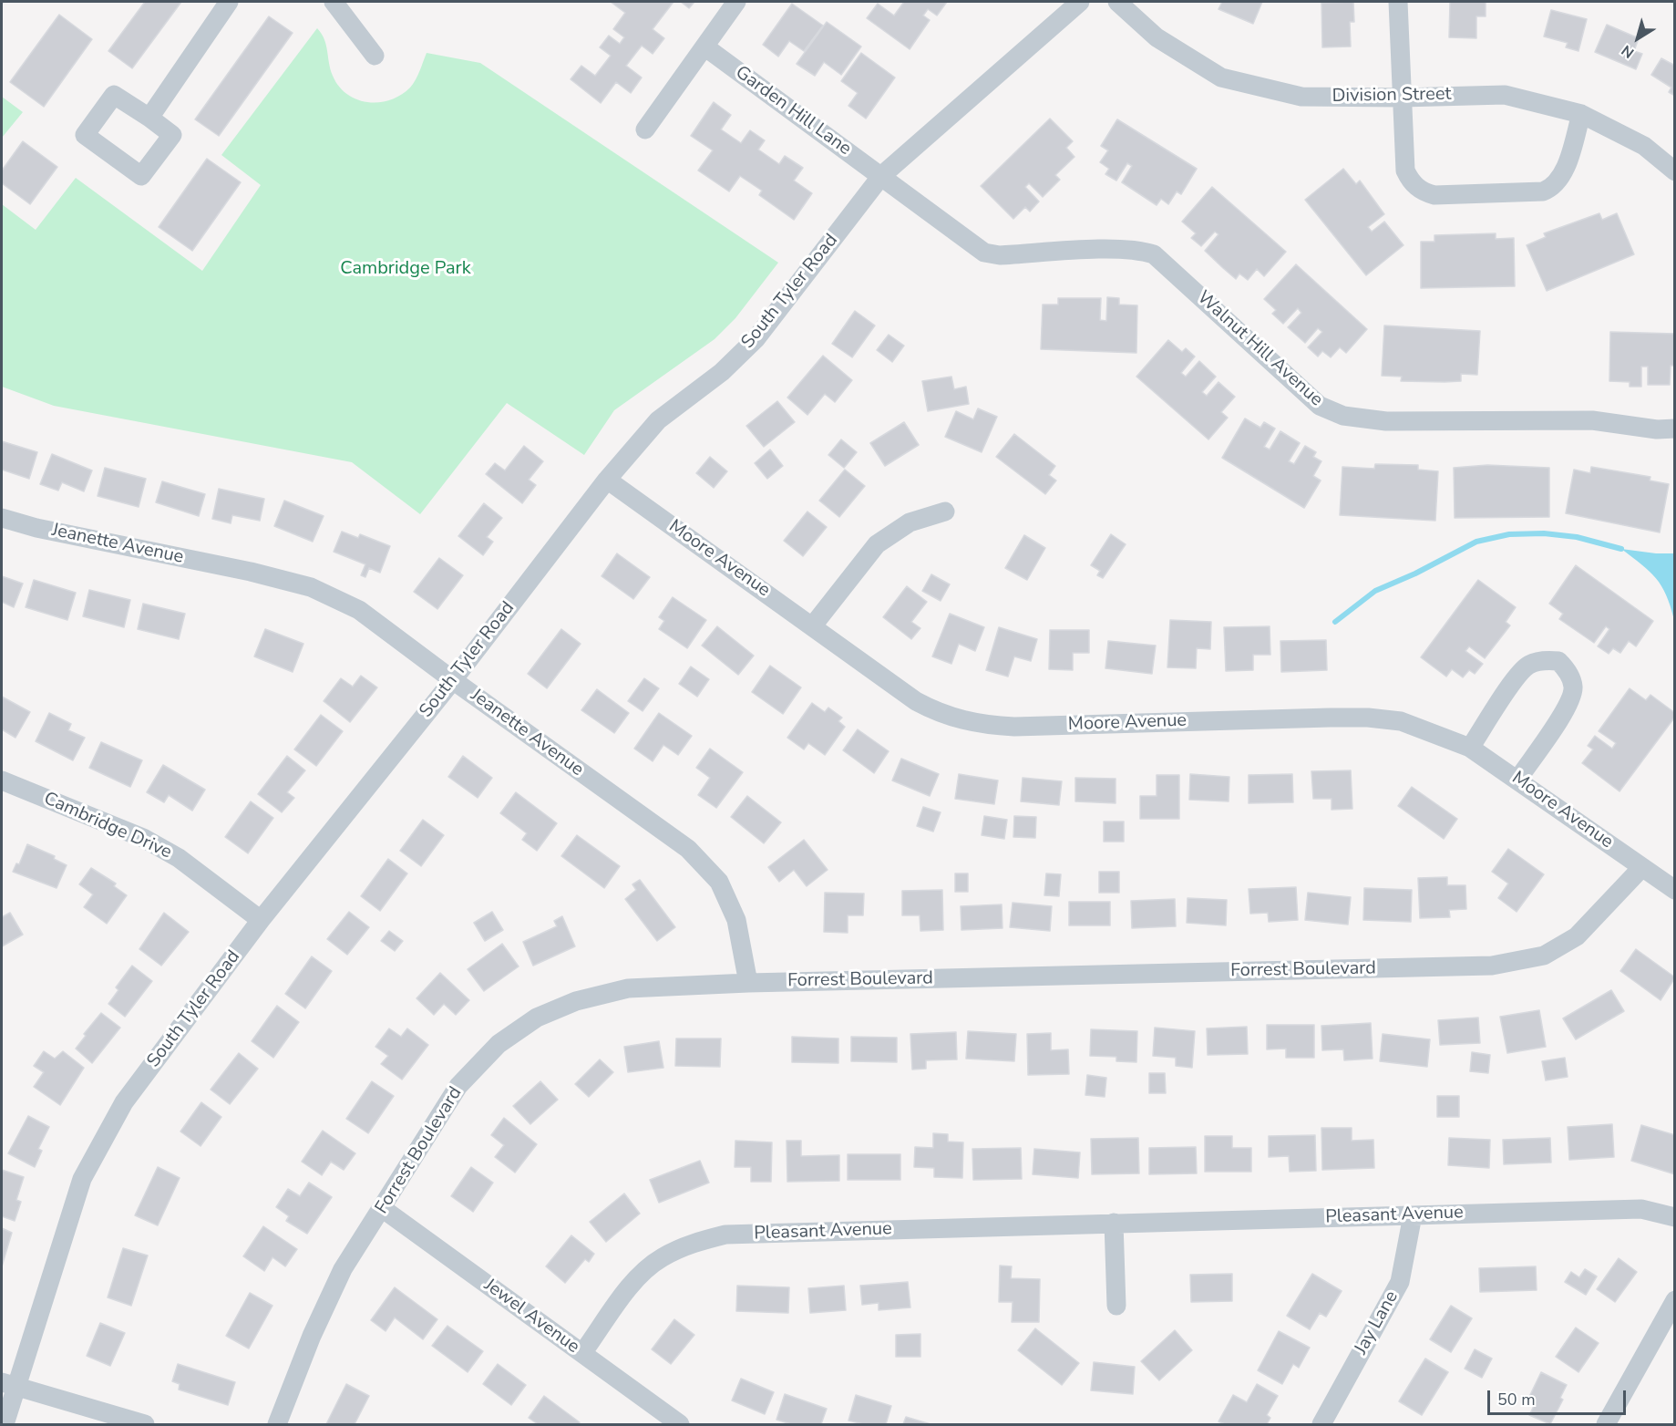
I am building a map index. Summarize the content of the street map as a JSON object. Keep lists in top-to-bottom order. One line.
{"streets":{"street":["Division Street","Garden Hill Lane","South Tyler Road","Walnut Hill Avenue","Jeanette Avenue","Moore Avenue","Cambridge Drive","Forrest Boulevard","Pleasant Avenue","Jewel Avenue","Jay Lane"]},"crossings":[["Garden Hill Lane","South Tyler Road"],["Garden Hill Lane","Walnut Hill Avenue"],["South Tyler Road","Walnut Hill Avenue"],["South Tyler Road","Jeanette Avenue"],["South Tyler Road","Moore Avenue"],["South Tyler Road","Cambridge Drive"],["Jeanette Avenue","Forrest Boulevard"],["Moore Avenue","Forrest Boulevard"],["Forrest Boulevard","Jewel Avenue"],["Pleasant Avenue","Jewel Avenue"],["Pleasant Avenue","Jay Lane"]],"parks":["Cambridge Park"],"scale_bar":"50 m","north":"bottom left"}
